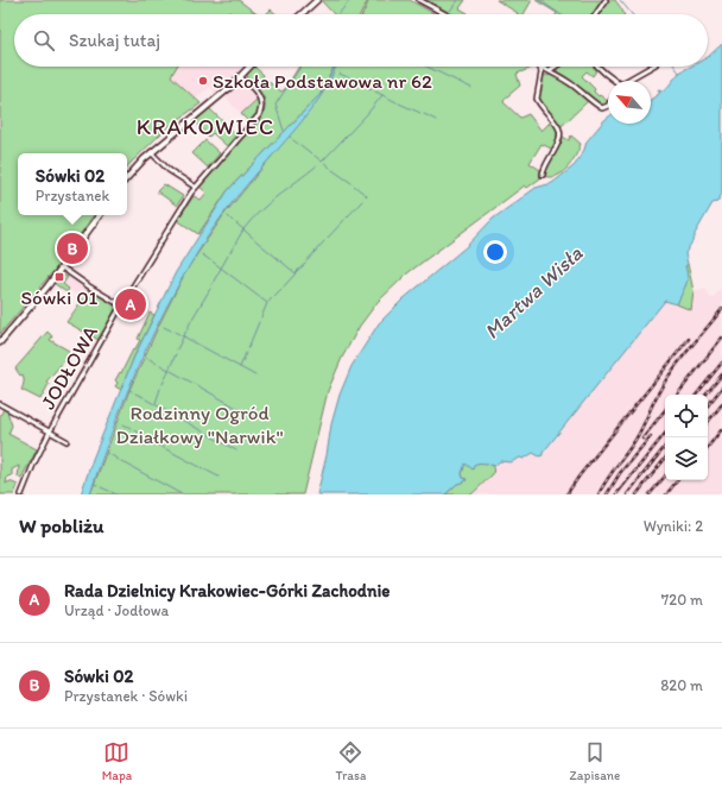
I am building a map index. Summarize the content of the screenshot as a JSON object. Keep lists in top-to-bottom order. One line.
{"streets":{"street":["JODŁOWA"]},"districts":["KRAKOWIEC"],"water":["Martwa Wisła"],"parks":["Rodzinny Ogród Działkowy \"Narwik\""],"places":{"other":["Szkoła Podstawowa nr 62"],"transit":["Sówki 01"]},"north":"top left","page":{"search":"Szukaj tutaj","popup":["Sówki 02","Przystanek"],"pins":["B","A"],"heading":["W pobliżu","Wyniki: 2"],"list":[{"mark":"A","name":"Rada Dzielnicy Krakowiec-Górki Zachodnie","note":"Urząd · Jodłowa","value":"720 m"},{"mark":"B","name":"Sówki 02","note":"Przystanek · Sówki","value":"820 m"}],"nav":["Mapa","Trasa","Zapisane"]}}
